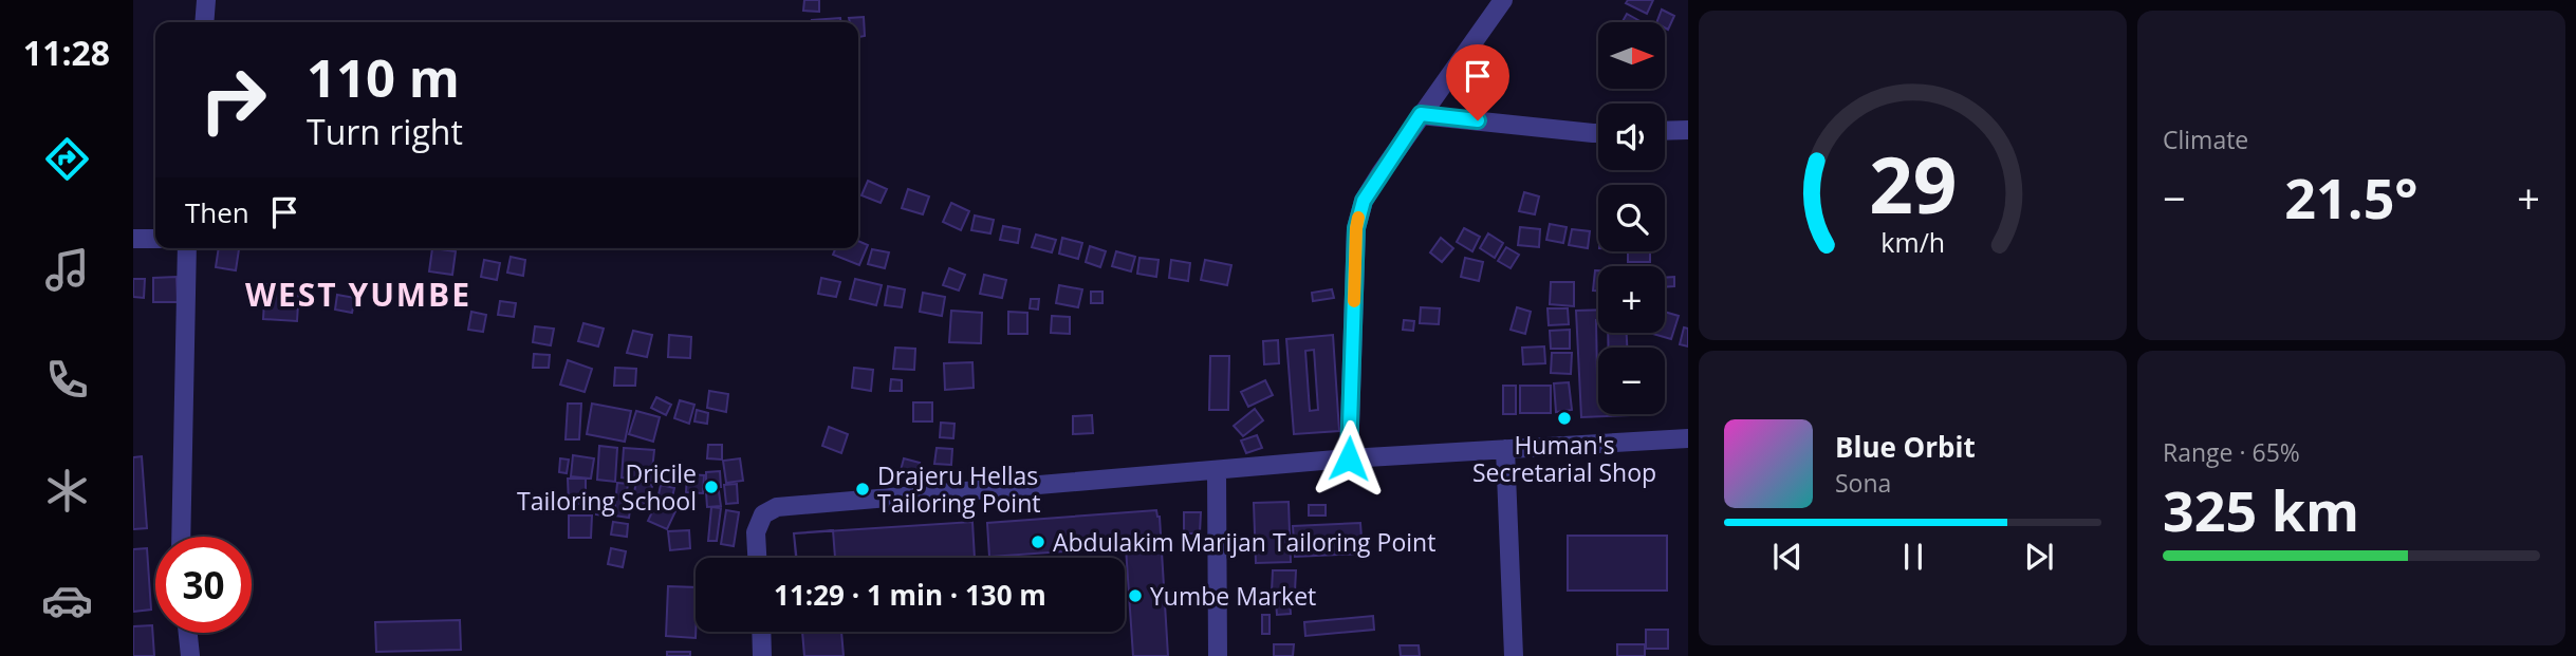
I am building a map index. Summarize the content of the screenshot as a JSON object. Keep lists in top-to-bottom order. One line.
{"districts":["WEST YUMBE"],"places":["Human's Secretarial Shop","Dricile Tailoring School","Drajeru Hellas Tailoring Point","Abdulakim Marijan Tailoring Point","Yumbe Market"],"north":"right","page":{"tabs":"11:28","tile":["Climate",["Range · 65%","325 km"]],"map_buttons":["+","−"],"turn":["110 m","Turn right"],"heat":["−","21.5°","+"],"then":"Then","song":["Blue Orbit","Sona"],"limit":"30","trip":"11:29 · 1 min · 130 m","gauge":["29","km/h"]}}
